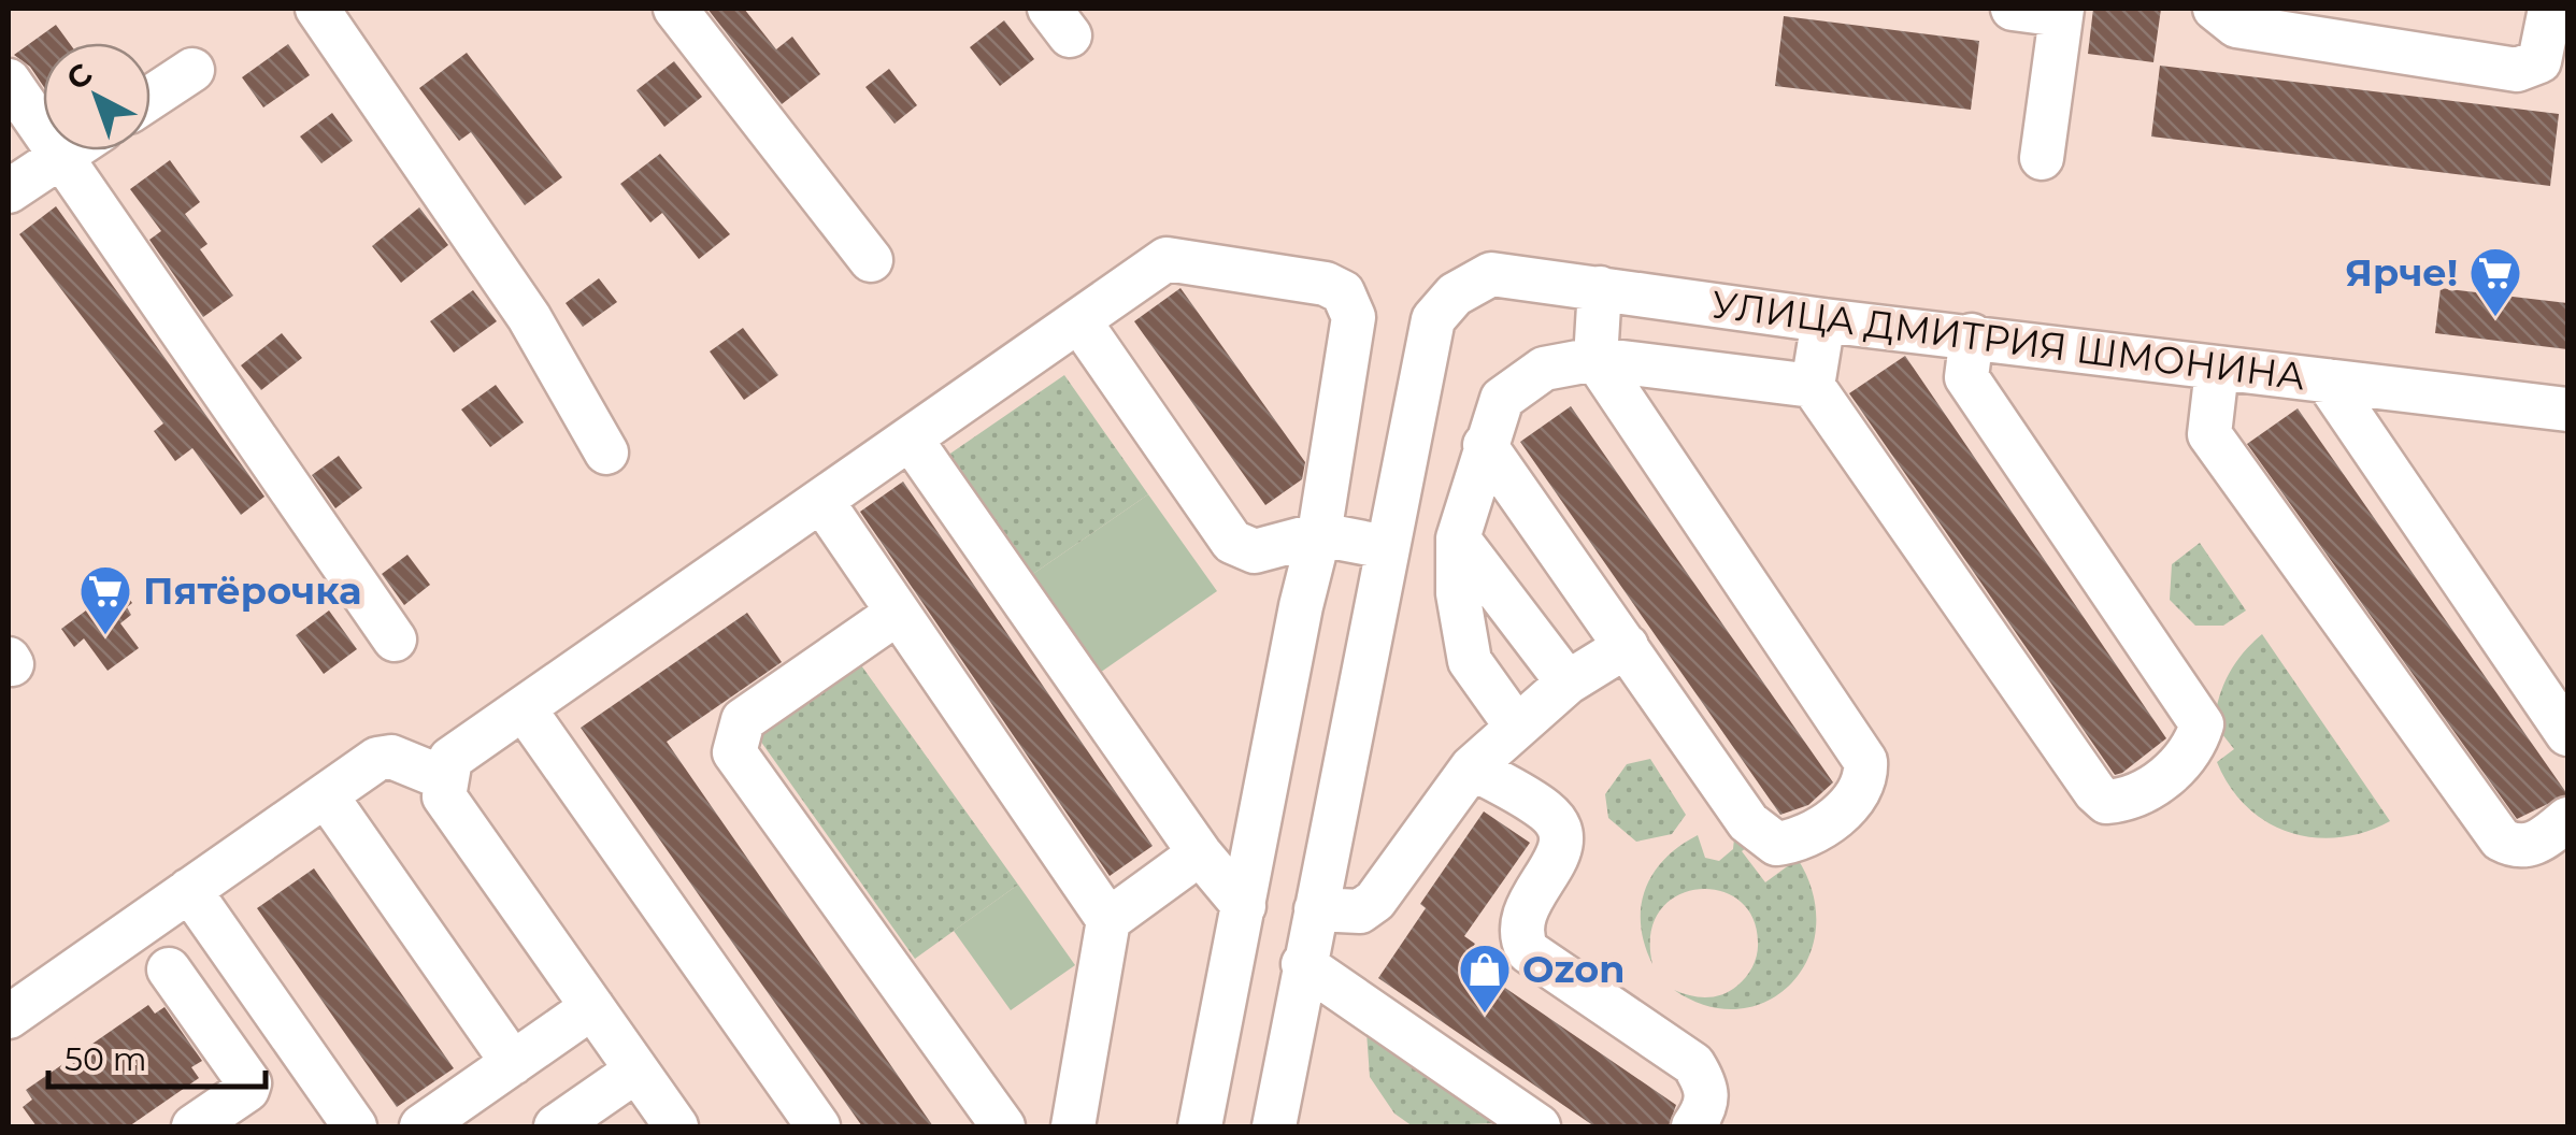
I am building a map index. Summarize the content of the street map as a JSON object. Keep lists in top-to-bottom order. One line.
{"streets":{"street":["УЛИЦА ДМИТРИЯ ШМОНИНА"]},"places":{"supermarket":["Ярче!","Пятёрочка"],"shop":["Ozon"]},"scale_bar":"50 m","north":"top left"}
